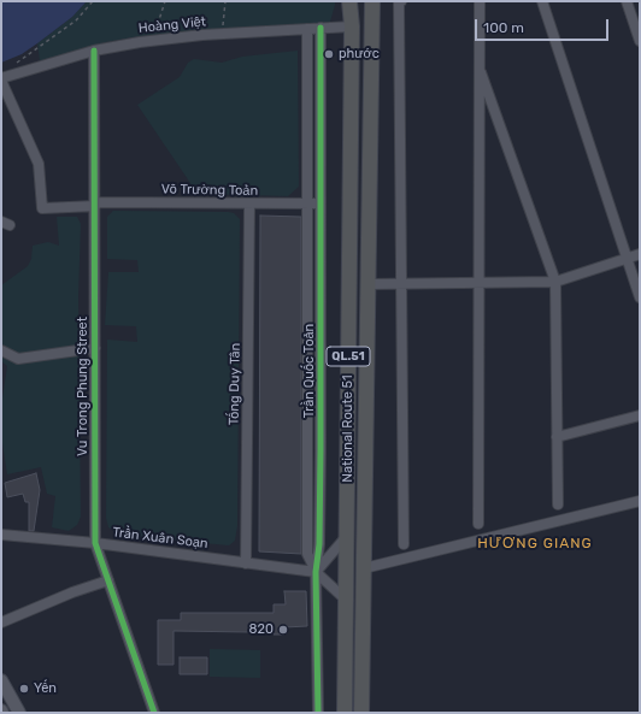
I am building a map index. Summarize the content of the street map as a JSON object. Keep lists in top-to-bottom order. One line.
{"streets":{"highway":["QL.51","National Route 51"],"street":["Hoàng Việt","Võ Trường Toản","Trần Quốc Toản","Tống Duy Tân","Vu Trong Phung Street","Trần Xuân Soạn"]},"crossings":[["Hoàng Việt","Võ Trường Toản"],["Hoàng Việt","Trần Quốc Toản"],["Hoàng Việt","Vu Trong Phung Street"],["Hoàng Việt","National Route 51"],["Võ Trường Toản","Trần Quốc Toản"],["Võ Trường Toản","Tống Duy Tân"],["Võ Trường Toản","Vu Trong Phung Street"],["Trần Quốc Toản","Trần Xuân Soạn"],["Tống Duy Tân","Trần Xuân Soạn"],["Vu Trong Phung Street","Trần Xuân Soạn"]],"districts":["HƯƠNG GIANG"],"places":["phước","820","Yến"],"scale_bar":"100 m"}
